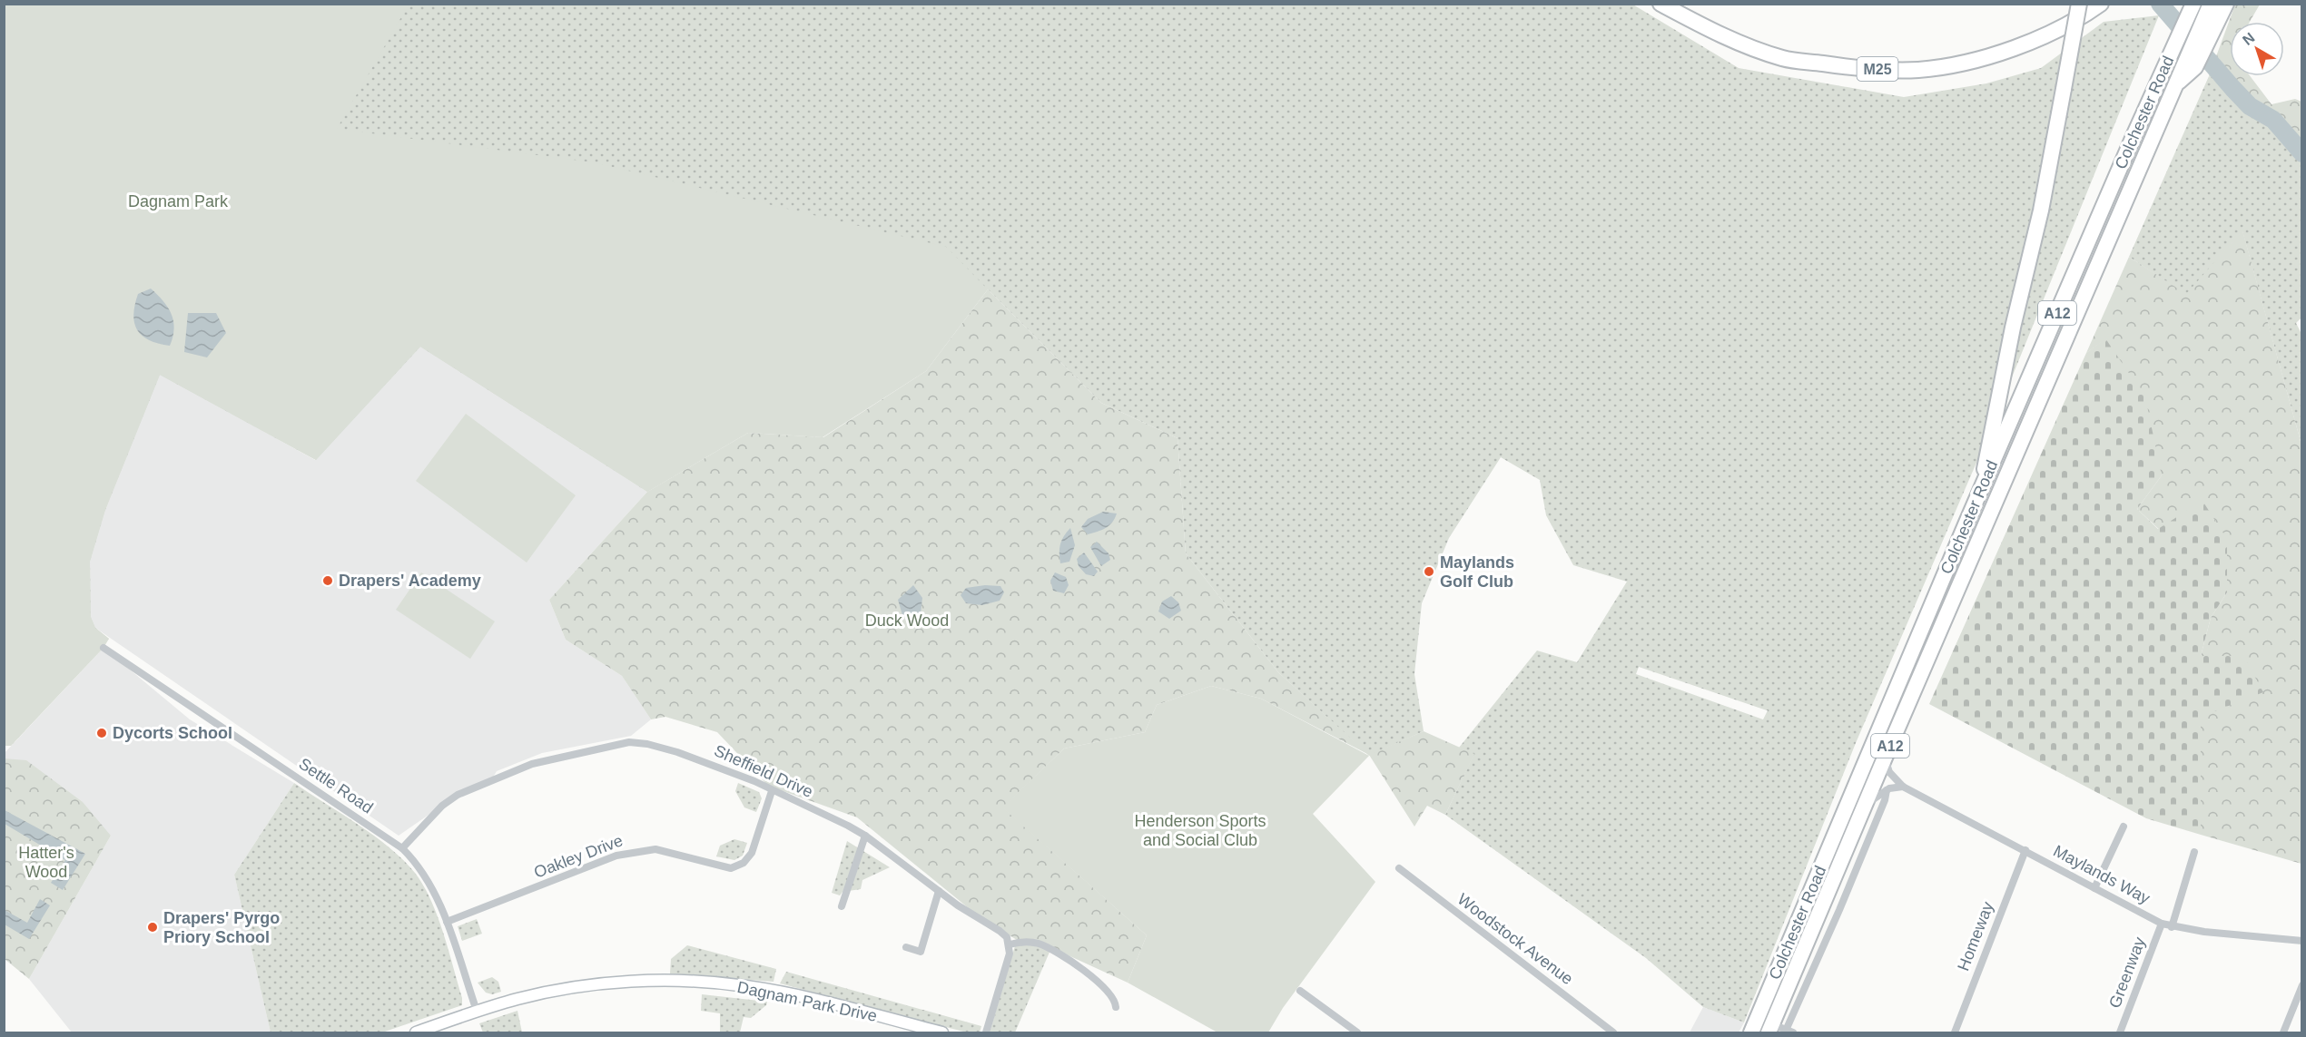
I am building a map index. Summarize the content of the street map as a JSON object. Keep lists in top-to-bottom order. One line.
{"streets":{"highway":["M25","Colchester Road","A12"],"street":["Sheffield Drive","Settle Road","Oakley Drive","Maylands Way","Homeway","Woodstock Avenue","Greenway","Dagnam Park Drive"]},"crossings":[["Colchester Road","A12"],["Colchester Road","Maylands Way"],["Sheffield Drive","Settle Road"],["Sheffield Drive","Oakley Drive"],["Settle Road","Oakley Drive"],["Settle Road","Dagnam Park Drive"],["Maylands Way","Homeway"],["Maylands Way","Greenway"]],"parks":["Dagnam Park","Duck Wood","Henderson Sports and Social Club","Hatter's Wood"],"places":["Maylands Golf Club","Drapers' Academy","Dycorts School","Drapers' Pyrgo Priory School"],"north":"top left"}
